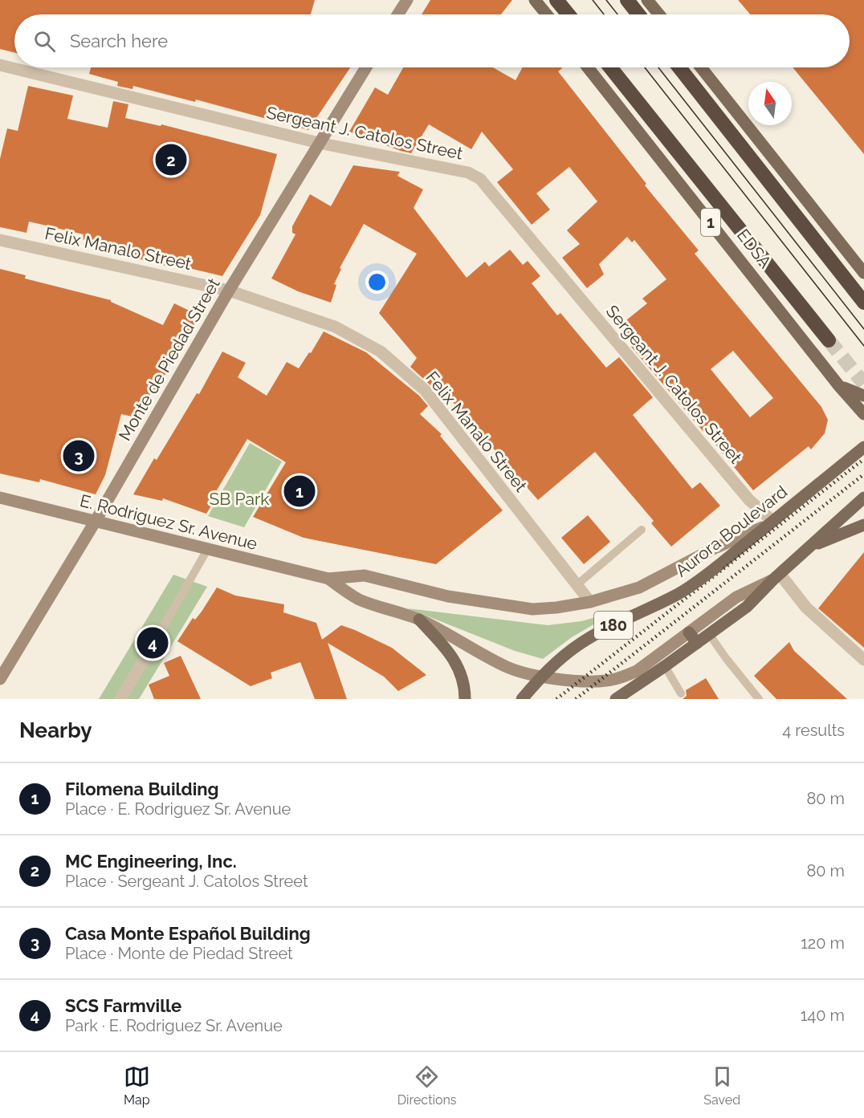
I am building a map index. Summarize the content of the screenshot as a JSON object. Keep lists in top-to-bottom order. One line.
{"streets":{"highway":["1","EDSA"],"main road":["Monte de Piedad Street","E. Rodriguez Sr. Avenue","Aurora Boulevard","180"],"street":["Sergeant J. Catolos Street","Felix Manalo Street"]},"crossings":[["Sergeant J. Catolos Street","Monte de Piedad Street"],["Sergeant J. Catolos Street","E. Rodriguez Sr. Avenue"],["Sergeant J. Catolos Street","Aurora Boulevard"],["Felix Manalo Street","Monte de Piedad Street"],["Felix Manalo Street","E. Rodriguez Sr. Avenue"],["Monte de Piedad Street","E. Rodriguez Sr. Avenue"],["E. Rodriguez Sr. Avenue","Aurora Boulevard"]],"parks":["SB Park"],"north":"top","page":{"search":"Search here","pins":["2","3","1","4"],"heading":["Nearby","4 results"],"list":[{"mark":"1","name":"Filomena Building","note":"Place · E. Rodriguez Sr. Avenue","value":"80 m"},{"mark":"2","name":"MC Engineering, Inc.","note":"Place · Sergeant J. Catolos Street","value":"80 m"},{"mark":"3","name":"Casa Monte Español Building","note":"Place · Monte de Piedad Street","value":"120 m"},{"mark":"4","name":"SCS Farmville","note":"Park · E. Rodriguez Sr. Avenue","value":"140 m"}],"nav":["Map","Directions","Saved"]}}
